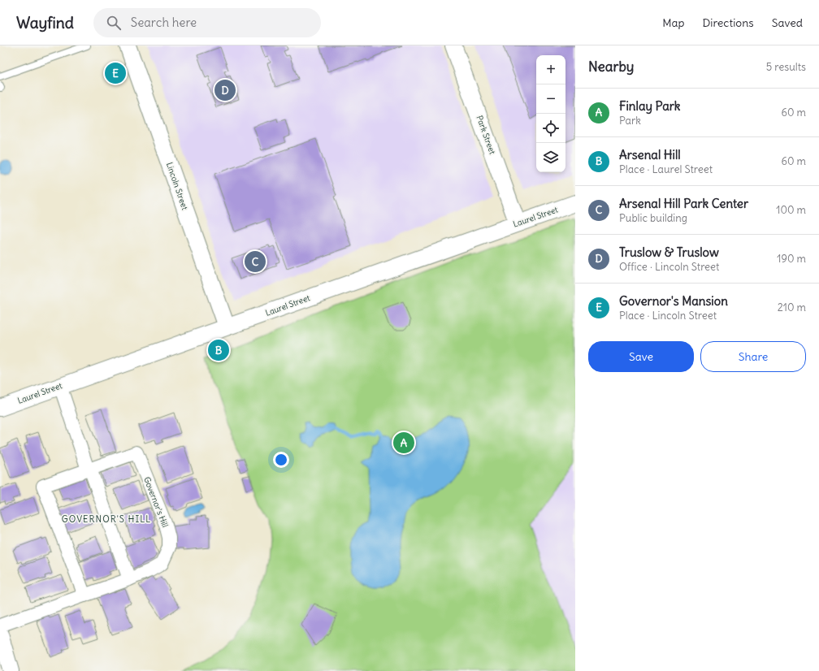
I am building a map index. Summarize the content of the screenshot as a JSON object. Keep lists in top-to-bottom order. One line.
{"streets":{"street":["Park Street","Lincoln Street","Laurel Street","Governor's Hill"]},"crossings":[["Park Street","Laurel Street"],["Lincoln Street","Laurel Street"]],"districts":["GOVERNOR'S HILL"],"page":{"header":"Wayfind","search":"Search here","nav":["Map","Directions","Saved"],"heading":["Nearby","5 results"],"map_buttons":["+","−"],"pins":["E","D","C","B","A"],"list":[{"mark":"A","name":"Finlay Park","note":"Park","value":"60 m"},{"mark":"B","name":"Arsenal Hill","note":"Place · Laurel Street","value":"60 m"},{"mark":"C","name":"Arsenal Hill Park Center","note":"Public building","value":"100 m"},{"mark":"D","name":"Truslow & Truslow","note":"Office · Lincoln Street","value":"190 m"},{"mark":"E","name":"Governor's Mansion","note":"Place · Lincoln Street","value":"210 m"}],"buttons":["Save","Share"]}}
